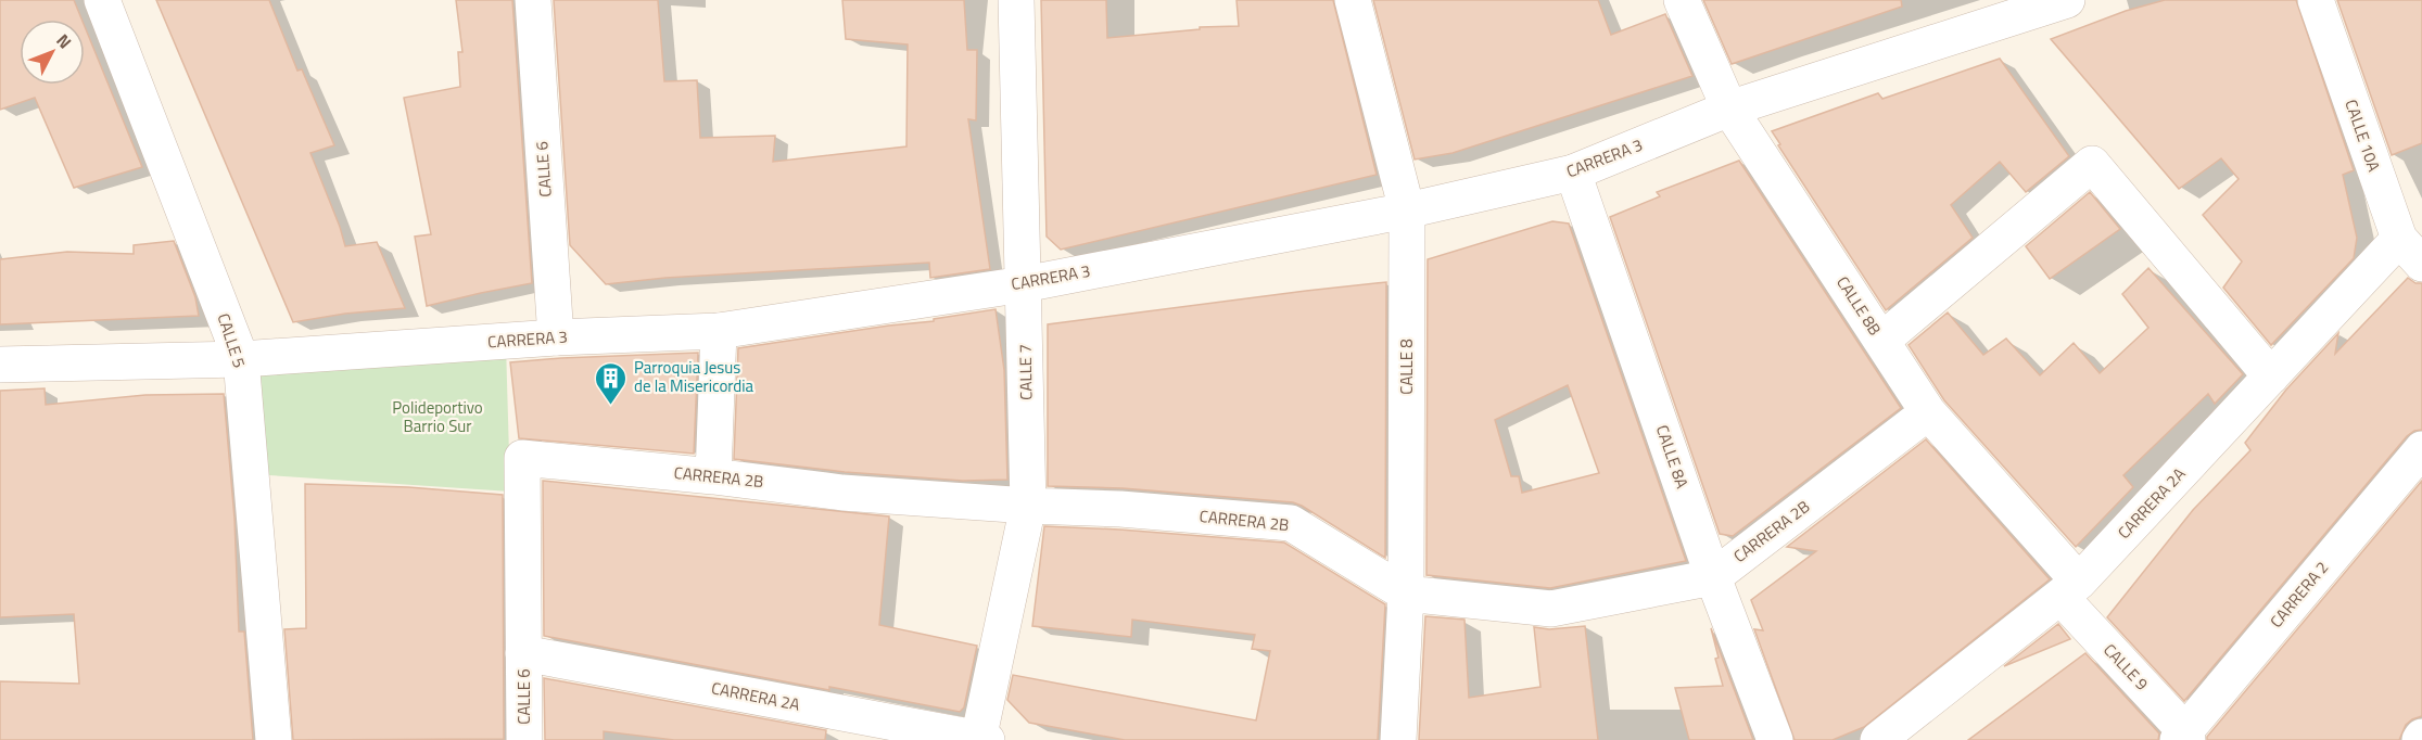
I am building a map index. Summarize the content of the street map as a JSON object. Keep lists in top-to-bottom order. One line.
{"streets":{"street":["CALLE 10A","CARRERA 3","CALLE 6","CALLE 8B","CALLE 5","CALLE 8","CALLE 7","CALLE 8A","CARRERA 2B","CARRERA 2A","CARRERA 2","CALLE 9"]},"crossings":[["CALLE 10A","CARRERA 2A"],["CARRERA 3","CALLE 6"],["CARRERA 3","CALLE 8B"],["CARRERA 3","CALLE 5"],["CARRERA 3","CALLE 8"],["CARRERA 3","CALLE 7"],["CARRERA 3","CALLE 8A"],["CALLE 6","CARRERA 2B"],["CALLE 6","CARRERA 2A"],["CALLE 8B","CARRERA 2B"],["CALLE 8B","CARRERA 2A"],["CALLE 8B","CALLE 9"],["CALLE 8","CARRERA 2B"],["CALLE 7","CARRERA 2B"],["CALLE 7","CARRERA 2A"],["CALLE 8A","CARRERA 2B"],["CARRERA 2A","CALLE 9"],["CARRERA 2","CALLE 9"]],"parks":["Polideportivo Barrio Sur"],"places":{"building":["Parroquia Jesus de la Misericordia"]},"north":"top right"}
